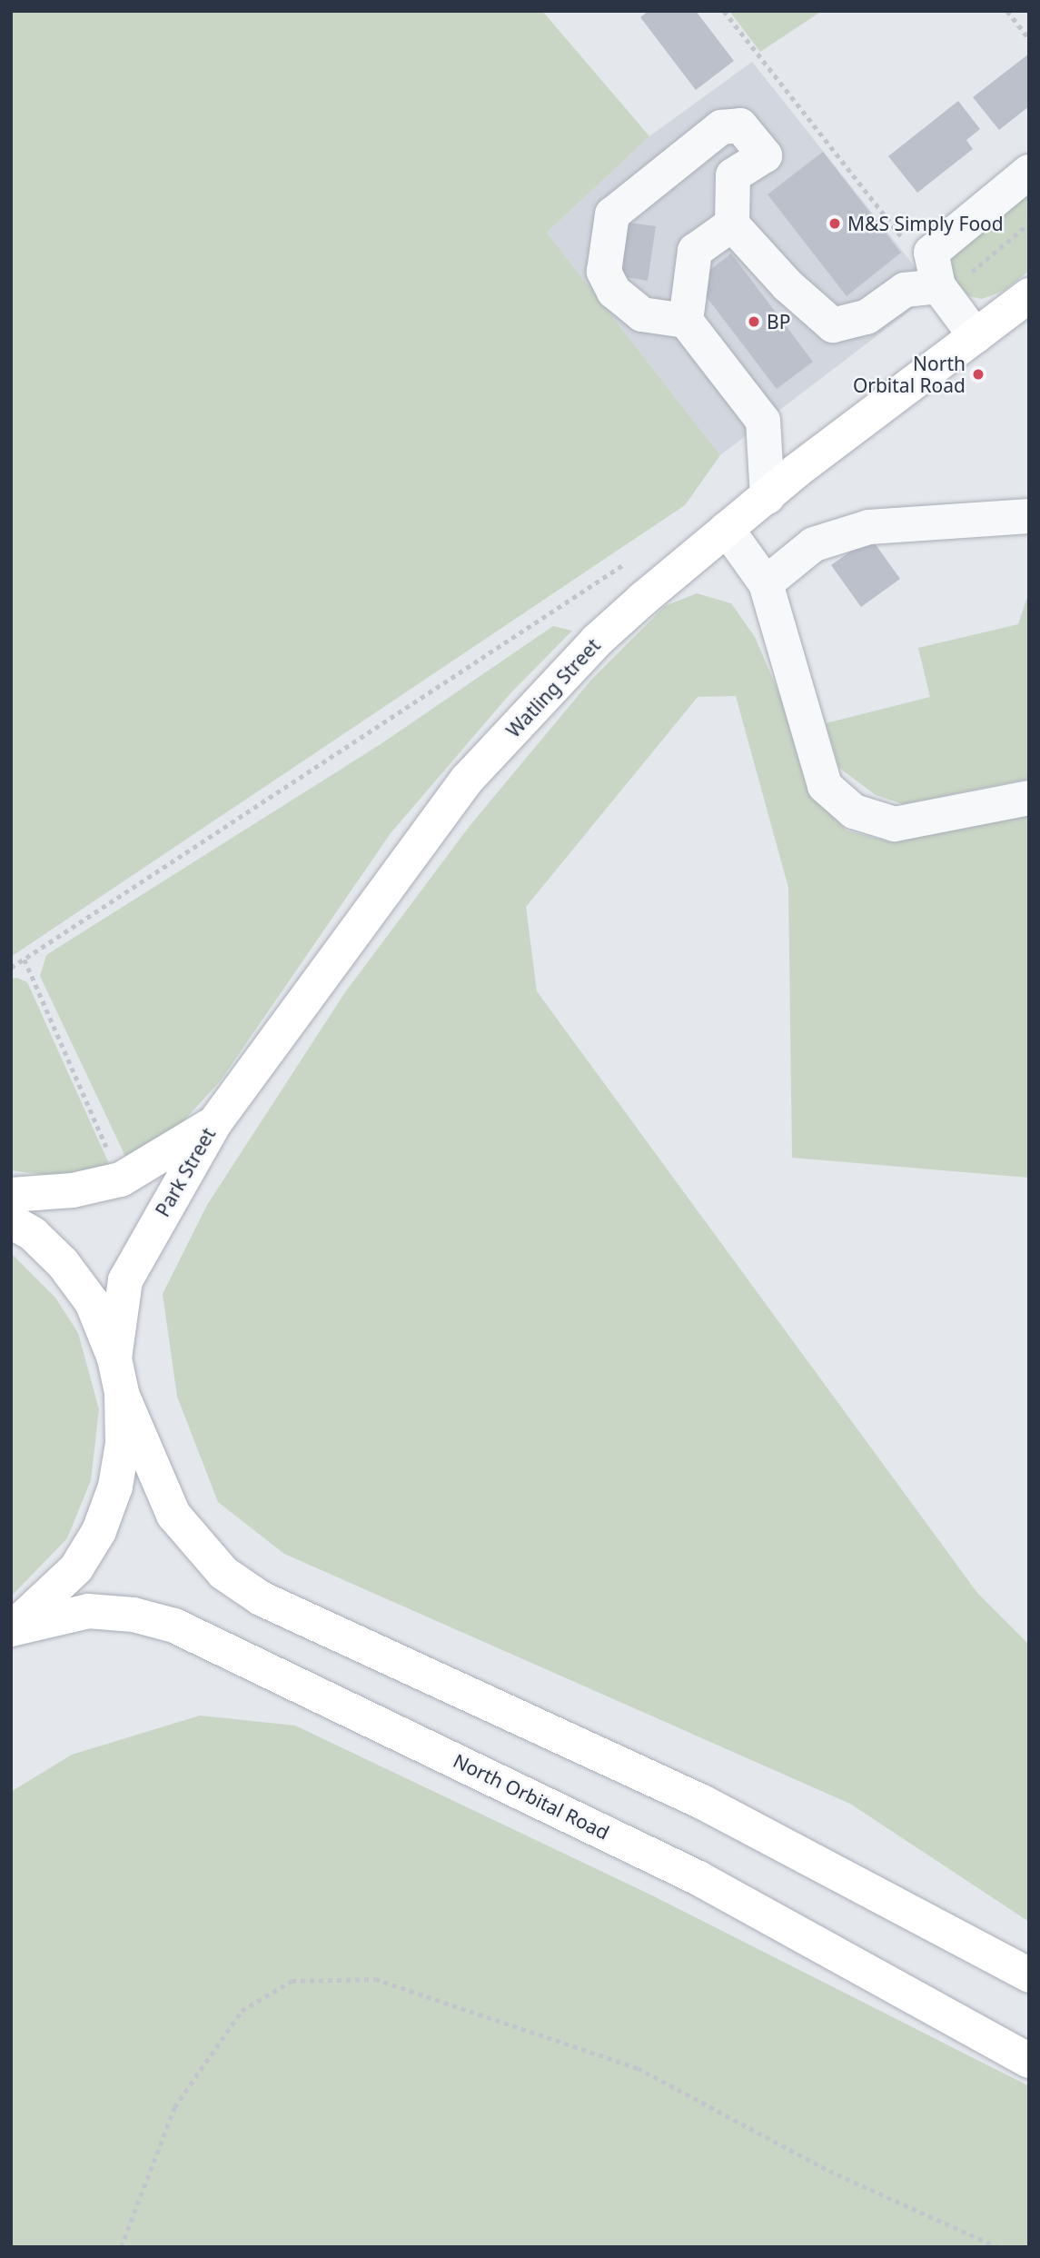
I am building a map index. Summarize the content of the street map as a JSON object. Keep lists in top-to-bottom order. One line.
{"streets":{"main road":["Watling Street","Park Street","North Orbital Road"]},"crossings":[["Watling Street","Park Street"]],"places":["M&S Simply Food","BP","North Orbital Road"]}
